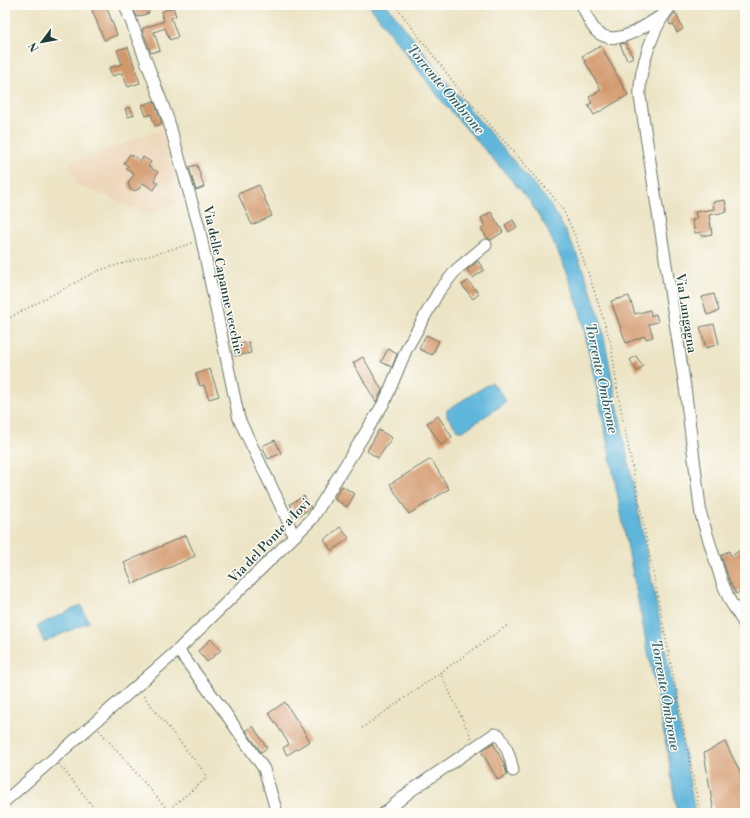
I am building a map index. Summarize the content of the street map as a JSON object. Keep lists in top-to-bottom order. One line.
{"streets":{"street":["Via delle Capanne vecchie","Via Lungagna","Via del Ponte a Iovi"]},"crossings":[["Via delle Capanne vecchie","Via del Ponte a Iovi"]],"water":["Torrente Ombrone"],"north":"bottom left"}
